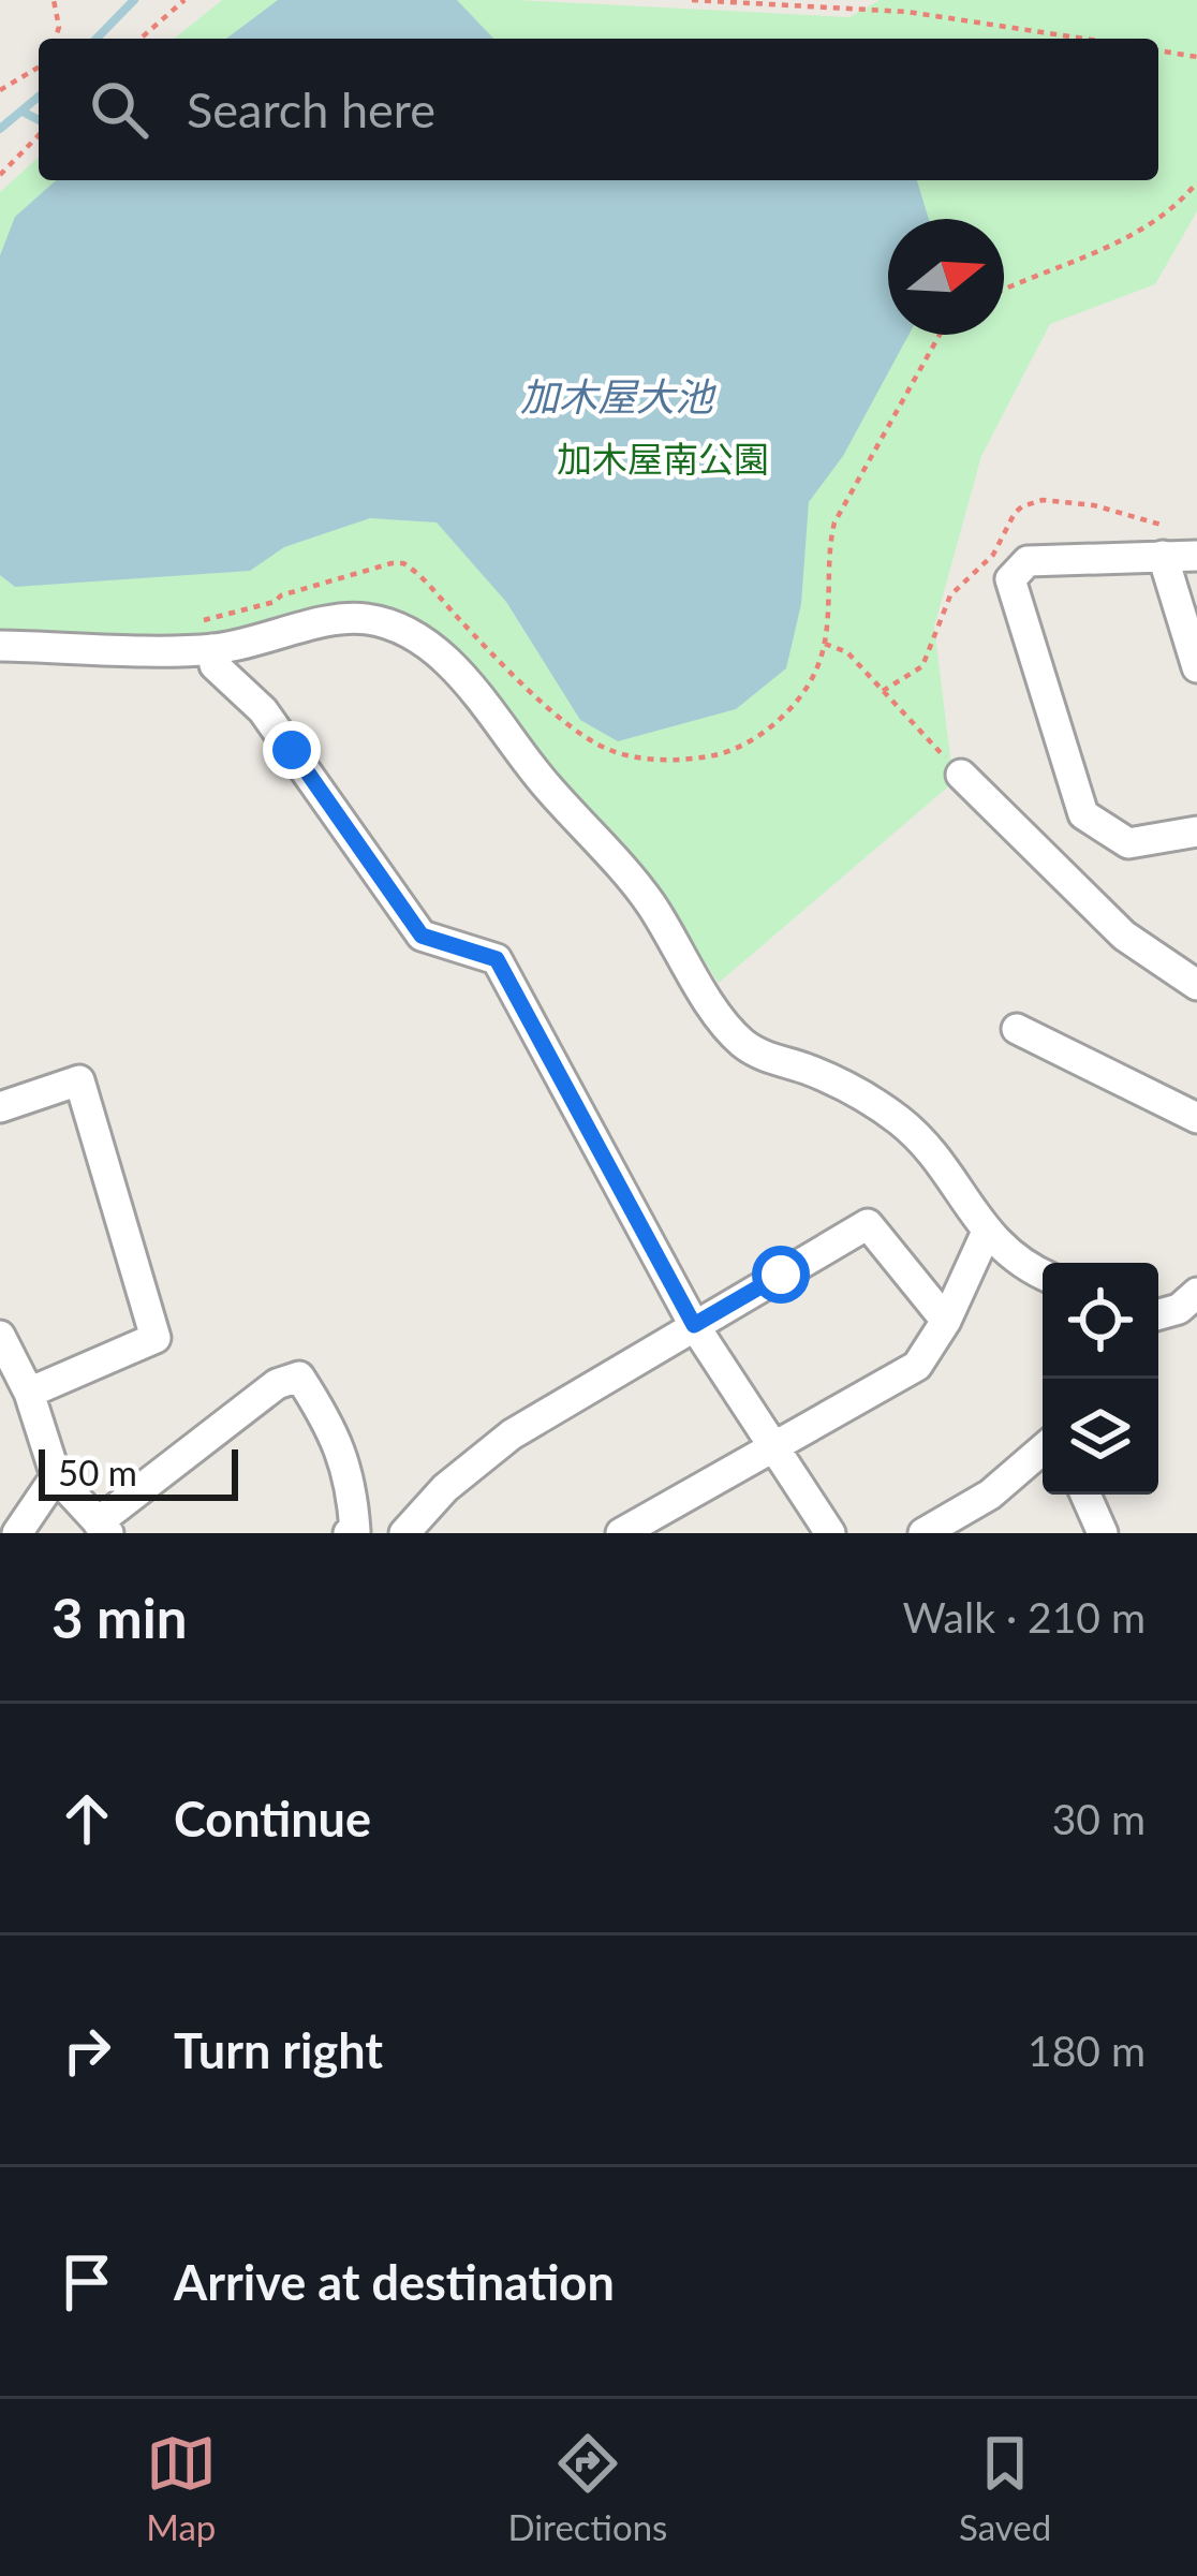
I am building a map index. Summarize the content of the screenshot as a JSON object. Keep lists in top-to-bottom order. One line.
{"water":["加木屋大池"],"parks":["加木屋南公園"],"scale_bar":"50 m","north":"right","page":{"search":"Search here","scale":"50 m","heading":["3 min","Walk · 210 m"],"list":[["Continue","30 m"],["Turn right","180 m"],"Arrive at destination"],"nav":["Map","Directions","Saved"]}}
